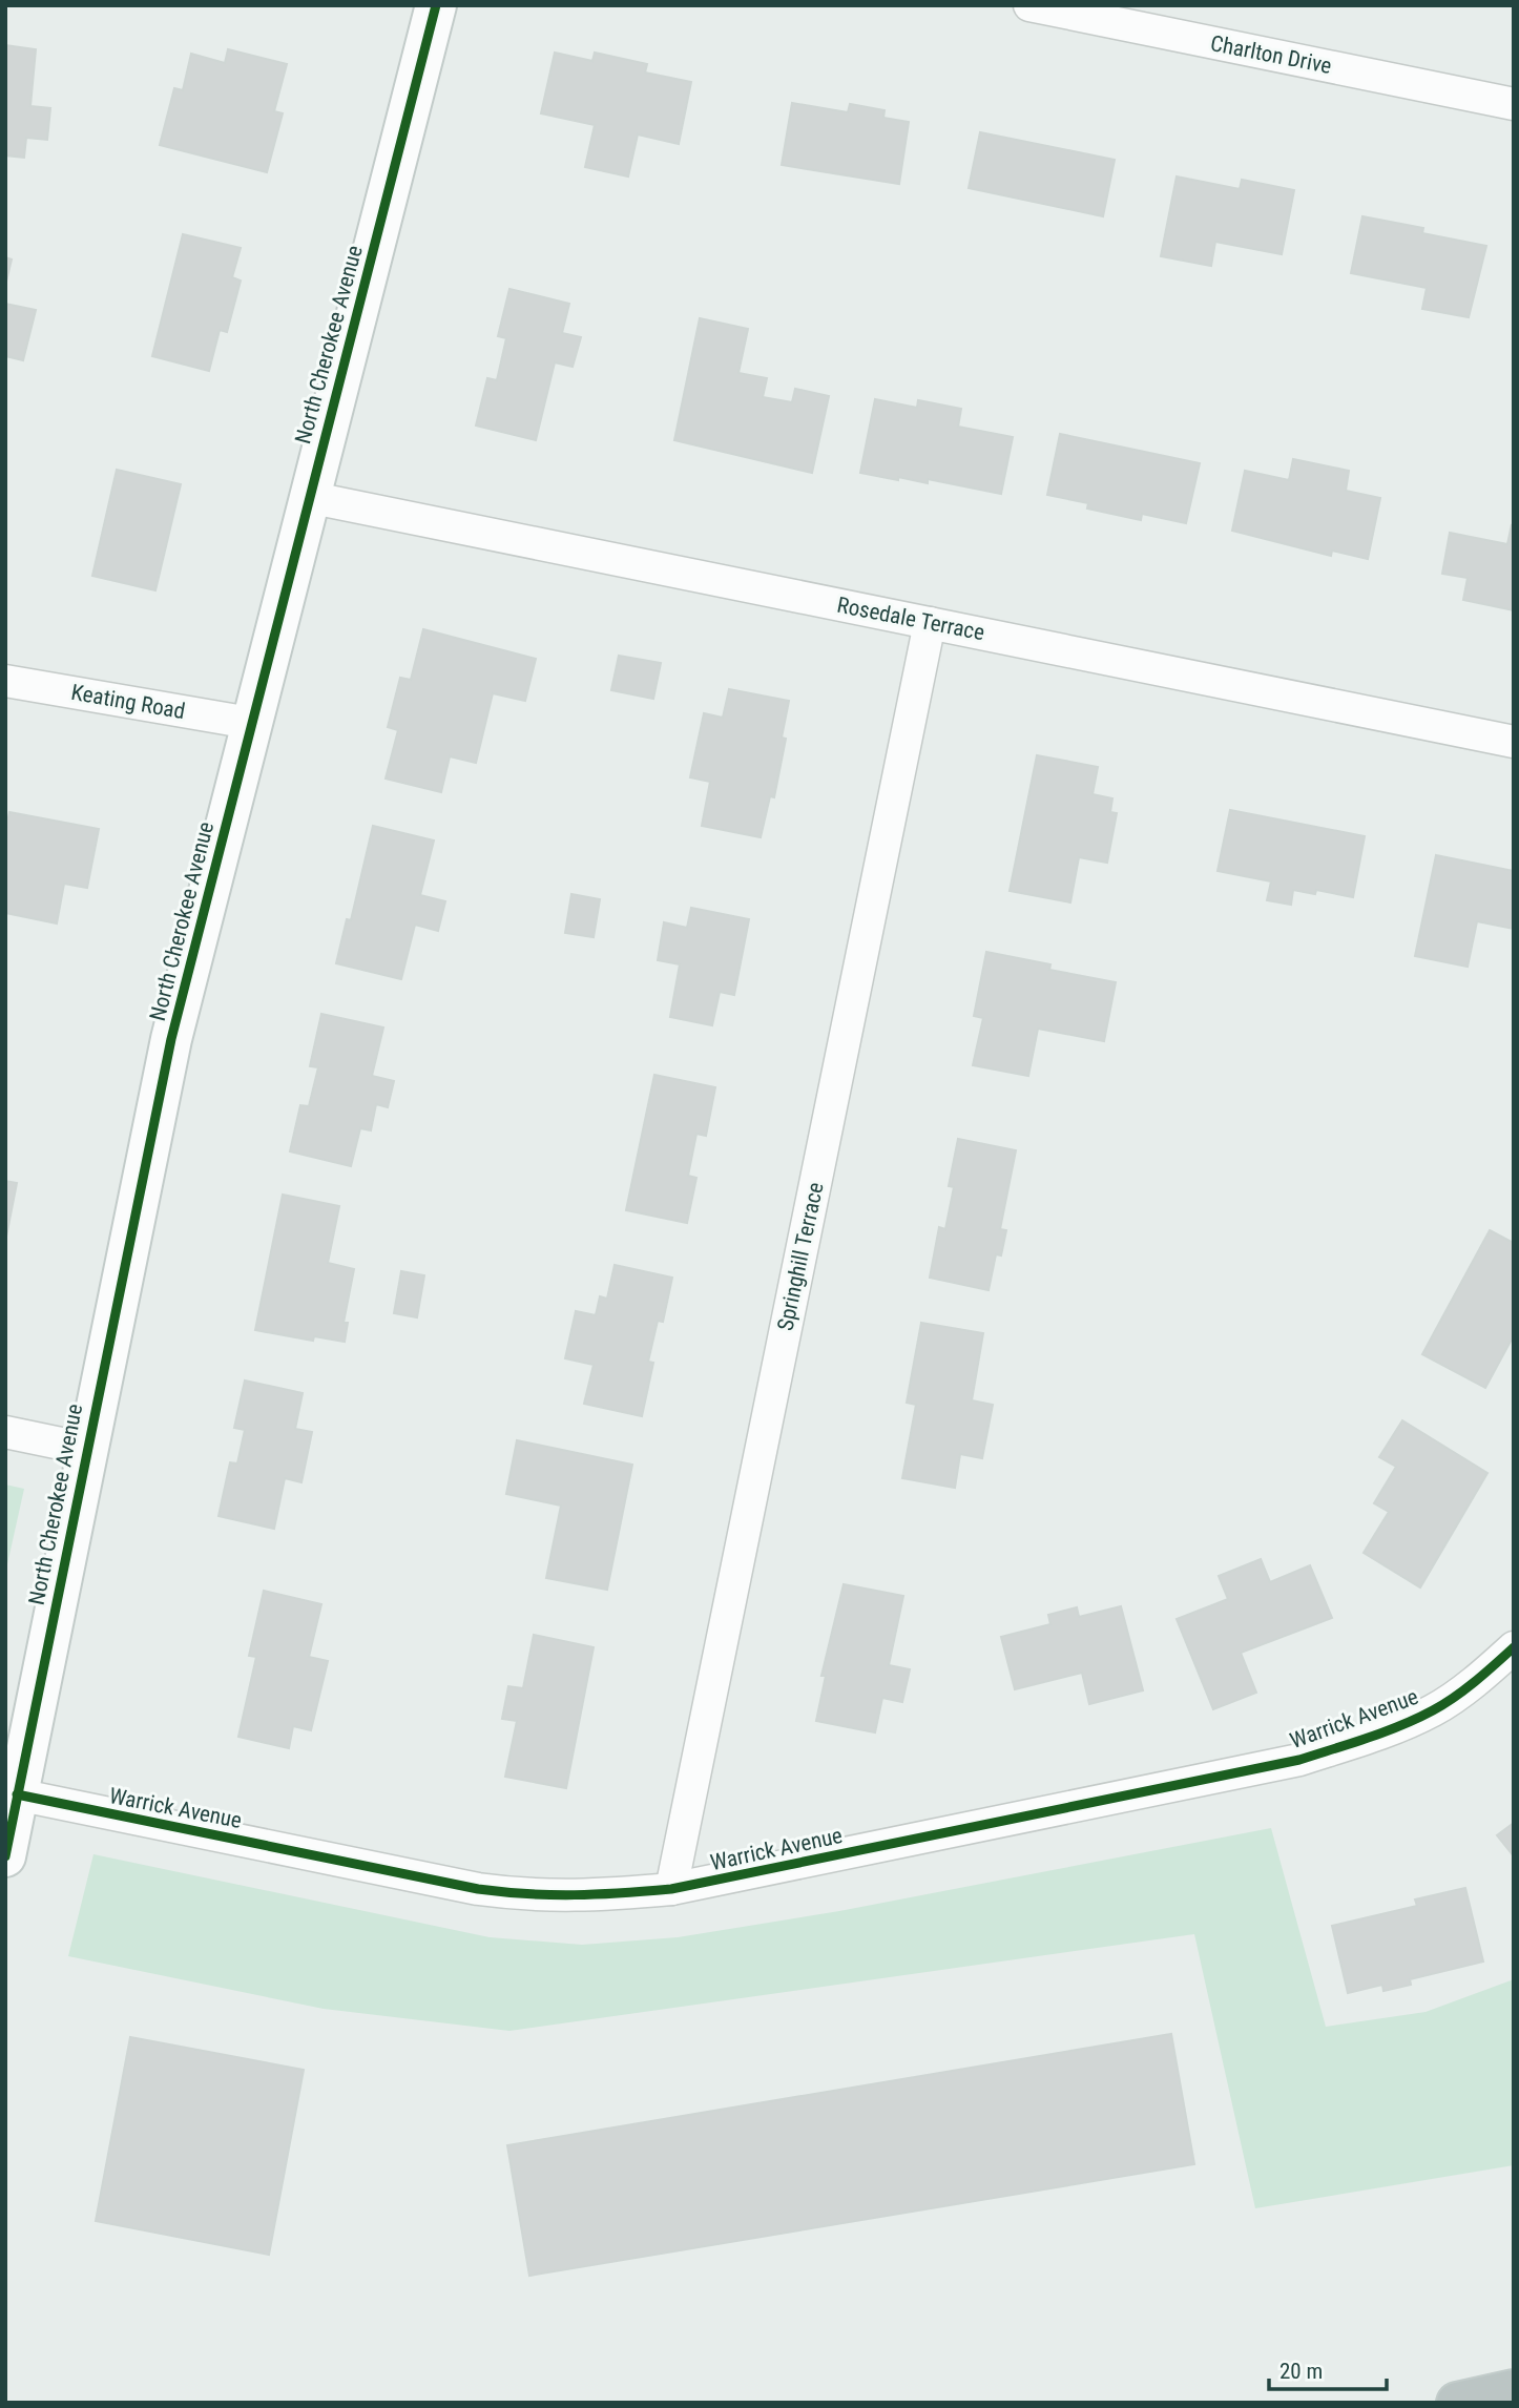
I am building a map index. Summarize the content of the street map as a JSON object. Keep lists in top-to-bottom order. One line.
{"streets":{"street":["Charlton Drive","North Cherokee Avenue","Rosedale Terrace","Keating Road","Springhill Terrace","Warrick Avenue"]},"crossings":[["North Cherokee Avenue","Rosedale Terrace"],["North Cherokee Avenue","Keating Road"],["North Cherokee Avenue","Warrick Avenue"],["Rosedale Terrace","Springhill Terrace"],["Springhill Terrace","Warrick Avenue"]],"scale_bar":"20 m"}
